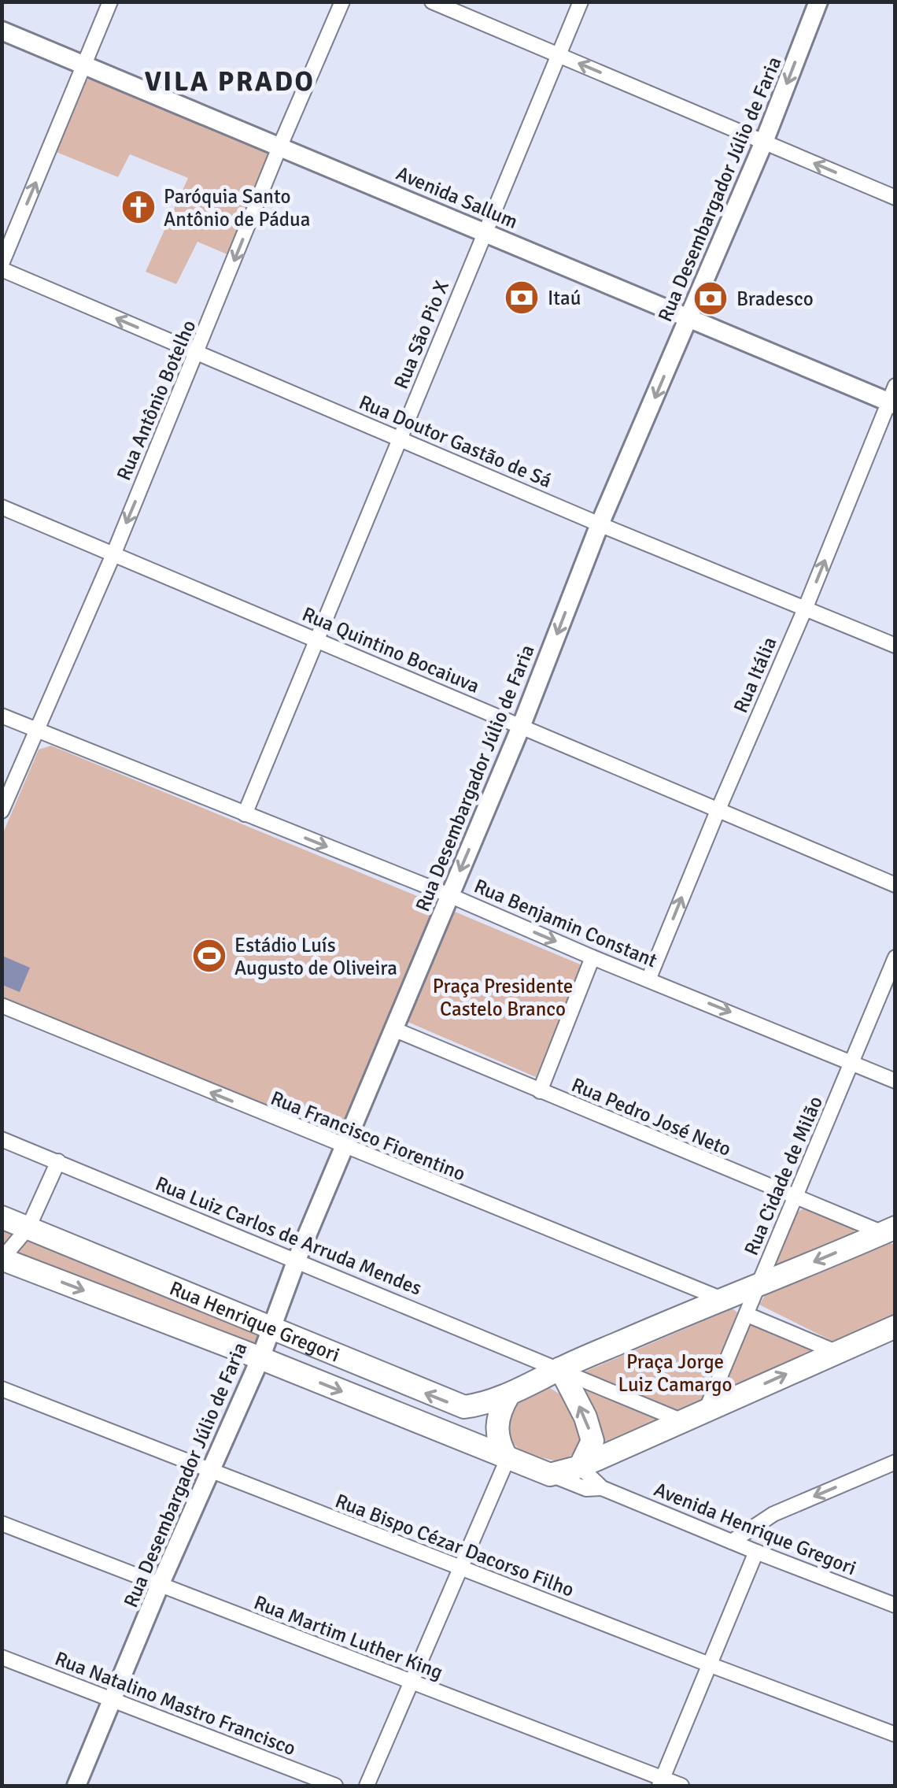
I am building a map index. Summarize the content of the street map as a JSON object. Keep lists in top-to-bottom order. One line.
{"streets":{"main road":["Rua Henrique Gregori"],"street":["Rua Desembargador Júlio de Faria","Avenida Sallum","Rua São Pio X","Rua Antônio Botelho","Rua Doutor Gastão de Sá","Rua Quintino Bocaiuva","Rua Itália","Rua Benjamin Constant","Rua Pedro José Neto","Rua Francisco Fiorentino","Rua Cidade de Milão","Rua Luiz Carlos de Arruda Mendes","Avenida Henrique Gregori","Rua Bispo Cézar Dacorso Filho","Rua Martim Luther King","Rua Natalino Mastro Francisco"]},"crossings":[["Rua Desembargador Júlio de Faria","Avenida Sallum"],["Rua Desembargador Júlio de Faria","Rua Doutor Gastão de Sá"],["Rua Desembargador Júlio de Faria","Rua Quintino Bocaiuva"],["Rua Desembargador Júlio de Faria","Rua Benjamin Constant"],["Rua Desembargador Júlio de Faria","Rua Pedro José Neto"],["Rua Desembargador Júlio de Faria","Rua Francisco Fiorentino"],["Rua Desembargador Júlio de Faria","Rua Luiz Carlos de Arruda Mendes"],["Rua Desembargador Júlio de Faria","Rua Henrique Gregori"],["Rua Desembargador Júlio de Faria","Rua Bispo Cézar Dacorso Filho"],["Rua Desembargador Júlio de Faria","Rua Martim Luther King"],["Rua Desembargador Júlio de Faria","Rua Natalino Mastro Francisco"],["Avenida Sallum","Rua São Pio X"],["Avenida Sallum","Rua Antônio Botelho"],["Avenida Sallum","Rua Itália"],["Rua São Pio X","Rua Doutor Gastão de Sá"],["Rua São Pio X","Rua Quintino Bocaiuva"],["Rua São Pio X","Rua Benjamin Constant"],["Rua Antônio Botelho","Rua Doutor Gastão de Sá"],["Rua Antônio Botelho","Rua Quintino Bocaiuva"],["Rua Antônio Botelho","Rua Benjamin Constant"],["Rua Doutor Gastão de Sá","Rua Itália"],["Rua Quintino Bocaiuva","Rua Itália"],["Rua Itália","Rua Benjamin Constant"],["Rua Benjamin Constant","Rua Cidade de Milão"],["Rua Pedro José Neto","Rua Cidade de Milão"],["Rua Luiz Carlos de Arruda Mendes","Rua Henrique Gregori"]],"one_way":["Rua Desembargador Júlio de Faria","Rua Antônio Botelho","Rua Itália","Rua Benjamin Constant","Rua Francisco Fiorentino"],"districts":["VILA PRADO"],"parks":["Praça Presidente Castelo Branco","Praça Jorge Luiz Camargo"],"places":{"church":["Paróquia Santo Antônio de Pádua"],"bank":["Itaú","Bradesco"],"sports":["Estádio Luís Augusto de Oliveira"]}}
